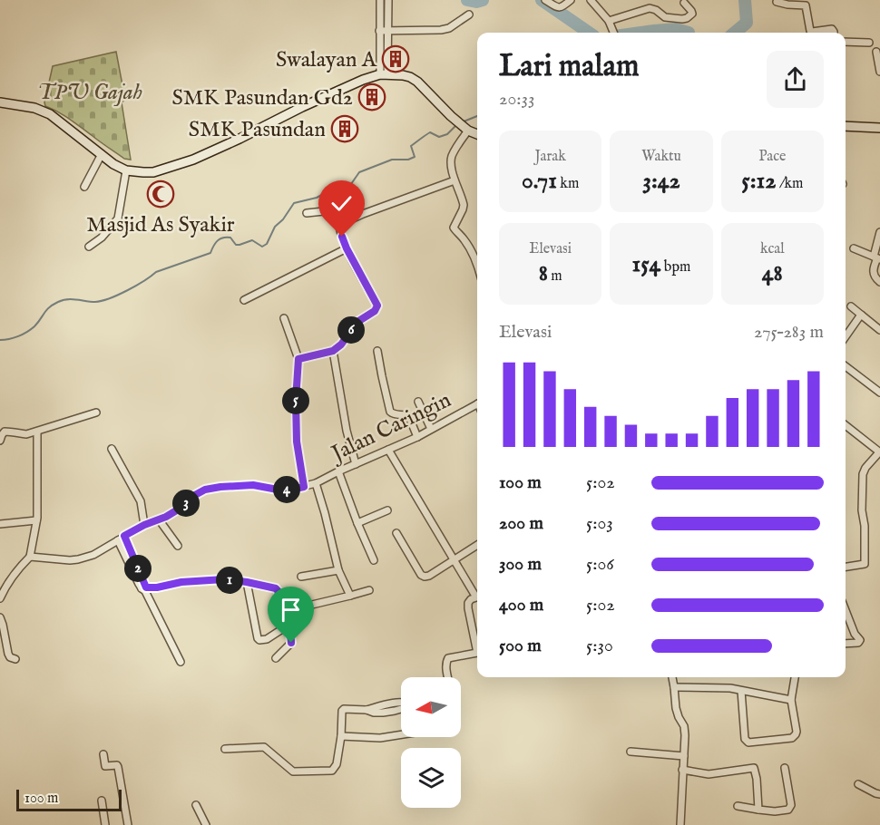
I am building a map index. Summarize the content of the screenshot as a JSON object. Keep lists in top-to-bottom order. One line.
{"streets":{"street":["Jalan Caringin"]},"parks":["TPU Gajah"],"places":{"building":["Swalayan A","SMK Pasundan Gd2","SMK Pasundan"],"mosque":["Masjid As Syakir"]},"scale_bar":"100 m","north":"left","page":{"heading":["Lari malam","20:33"],"stats":[["Jarak","0.71 km"],["Waktu","3:42"],["Pace","5:12 /km"],["Elevasi","8 m"],["154 bpm"],["kcal","48"]],"chart":["Elevasi","275–283 m"],"pins":["6","5","4","3","2","1"],"list":[{"name":"100 m","note":"5:02"},{"name":"200 m","note":"5:03"},{"name":"300 m","note":"5:06"},{"name":"400 m","note":"5:02"},{"name":"500 m","note":"5:30"}],"scale":"100 m"}}
